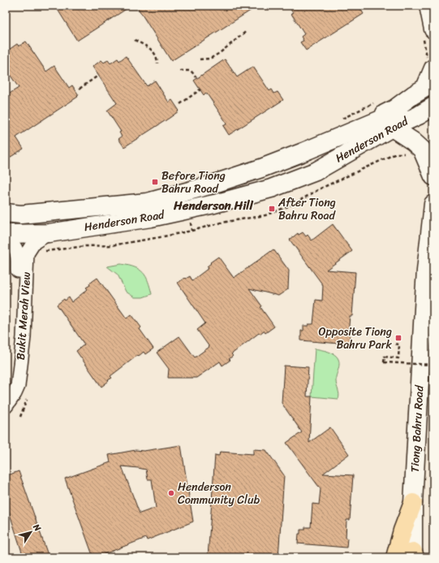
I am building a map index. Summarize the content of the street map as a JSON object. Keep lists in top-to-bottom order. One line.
{"streets":{"main road":["Henderson Road","Tiong Bahru Road"],"street":["Bukit Merah View"]},"crossings":[["Henderson Road","Bukit Merah View"]],"districts":["Henderson Hill"],"places":{"transit":["Before Tiong Bahru Road","After Tiong Bahru Road","Opposite Tiong Bahru Park"],"other":["Henderson Community Club"]},"north":"top right"}
